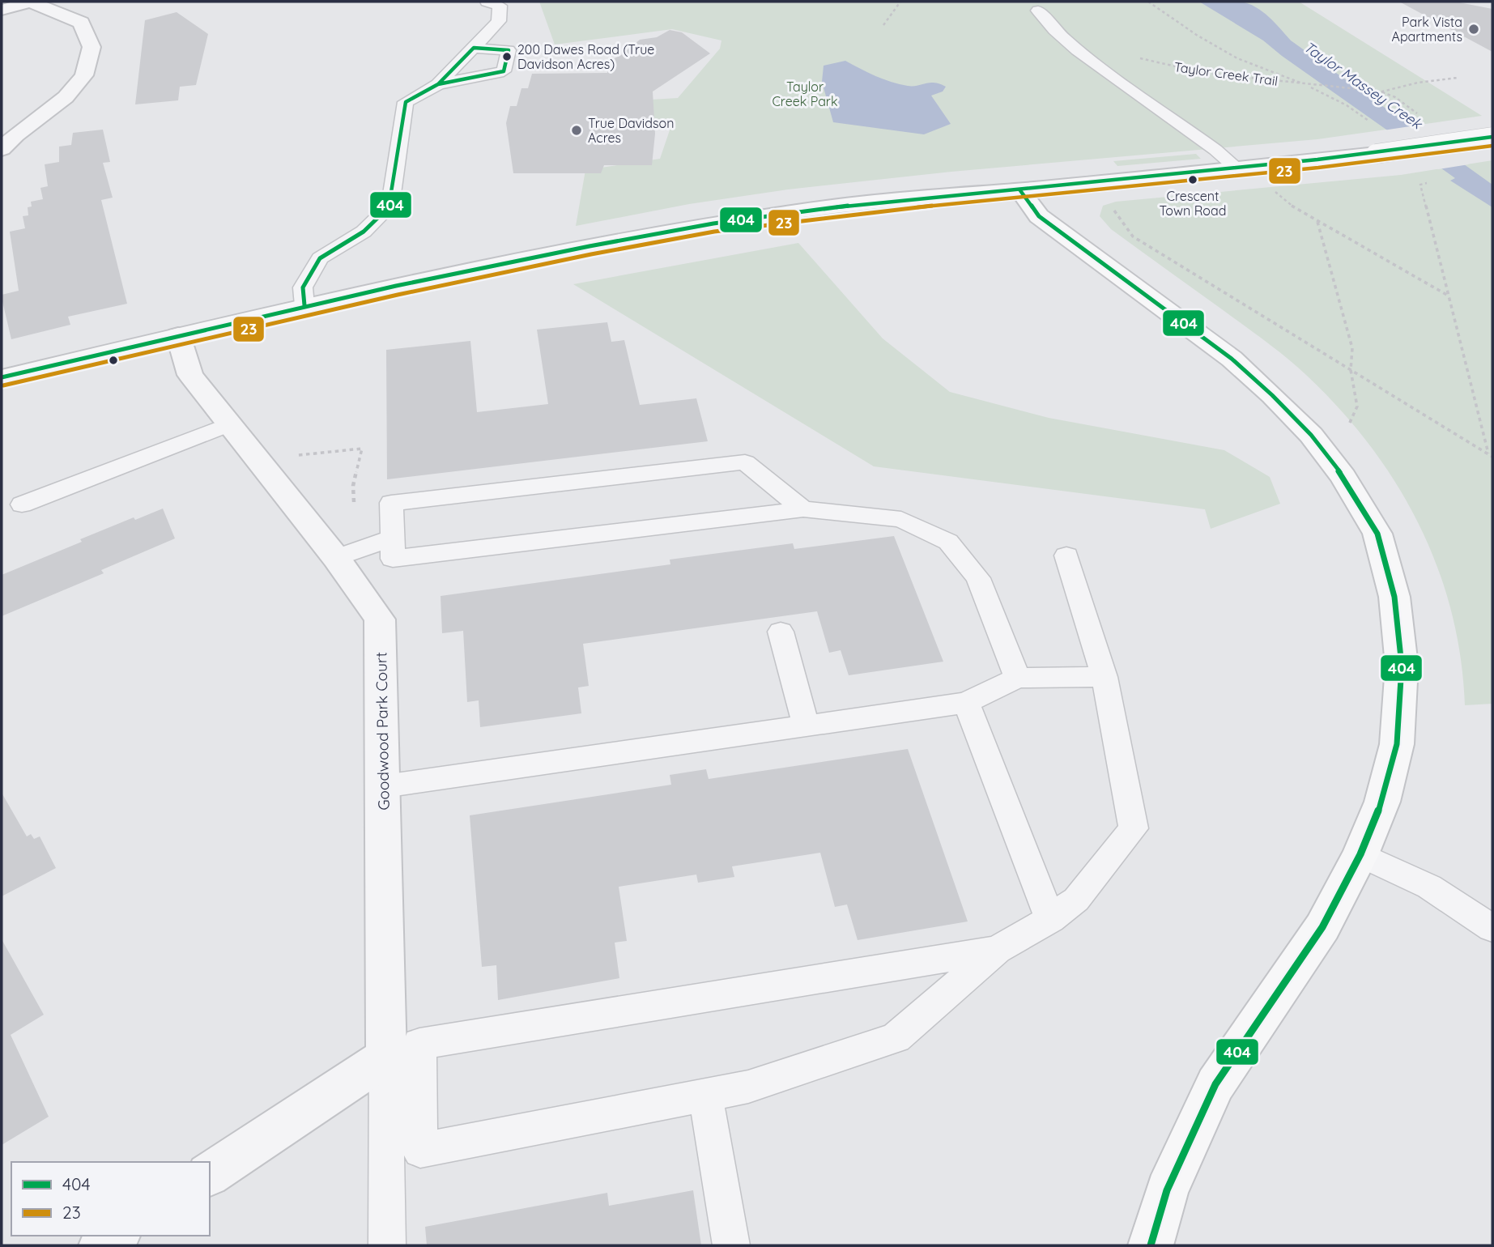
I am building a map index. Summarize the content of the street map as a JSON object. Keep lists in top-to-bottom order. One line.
{"streets":{"street":["Goodwood Park Court"],"path":["Taylor Creek Trail"]},"water":["Taylor Massey Creek"],"parks":["Taylor Creek Park"],"places":["Park Vista Apartments","200 Dawes Road (True Davidson Acres)","True Davidson Acres","Crescent Town Road"],"lines":["transit line 404","transit line 23"],"legend":["404","23"]}
